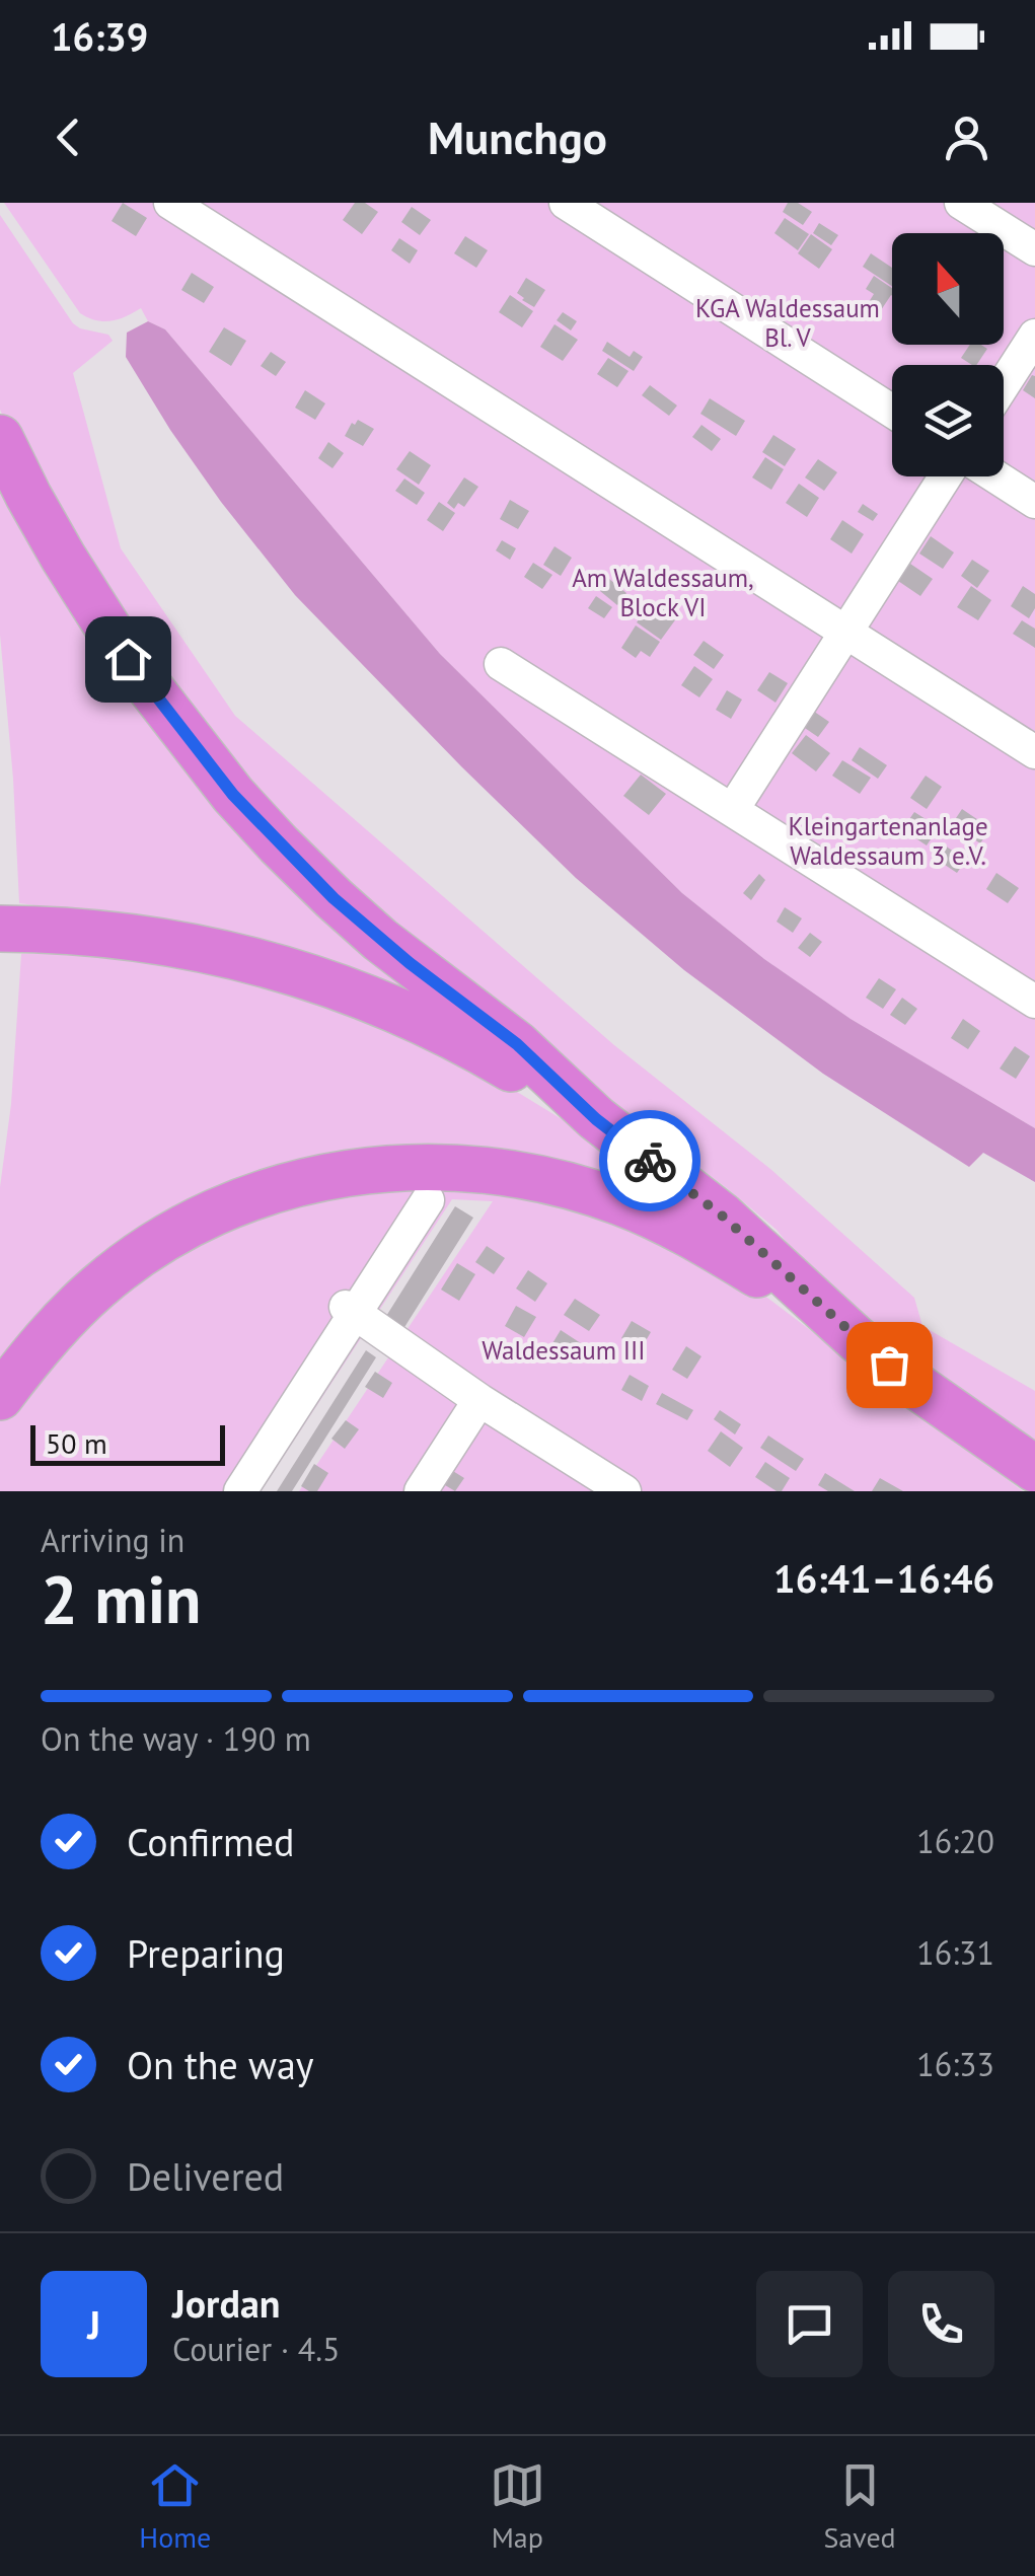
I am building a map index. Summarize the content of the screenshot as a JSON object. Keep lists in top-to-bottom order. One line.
{"parks":["KGA Waldessaum Bl. V","Am Waldessaum, Block VI","Kleingartenanlage Waldessaum 3 e.V.","Waldessaum III"],"scale_bar":"50 m","north":"top","page":{"status":"16:39","header":"Munchgo","scale":"50 m","heading":["2 min","Arriving in","16:41–16:46"],"panel":["Jordan","Courier · 4.5"],"bar":"On the way · 190 m","list":[["Confirmed","16:20"],["Preparing","16:31"],["On the way","16:33"],"Delivered"],"round":"J","tabs":["Home","Map","Saved"]}}
